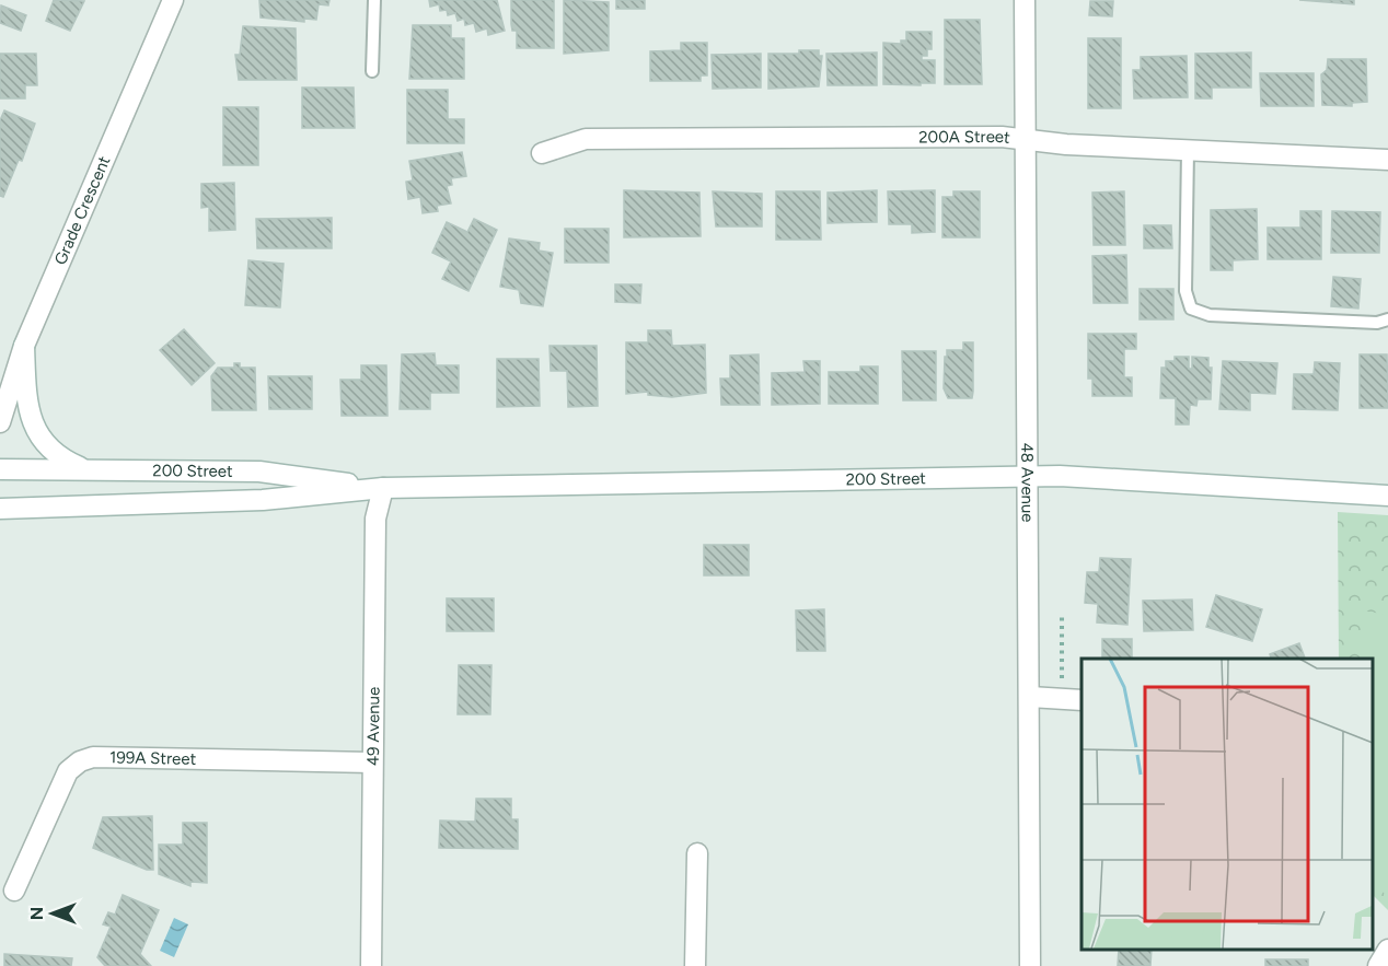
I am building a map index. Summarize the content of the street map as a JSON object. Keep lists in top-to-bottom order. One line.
{"streets":{"street":["200A Street","Grade Crescent","200 Street","48 Avenue","49 Avenue","199A Street"]},"crossings":[["200A Street","48 Avenue"],["200 Street","48 Avenue"],["200 Street","49 Avenue"],["49 Avenue","199A Street"]],"north":"left"}
